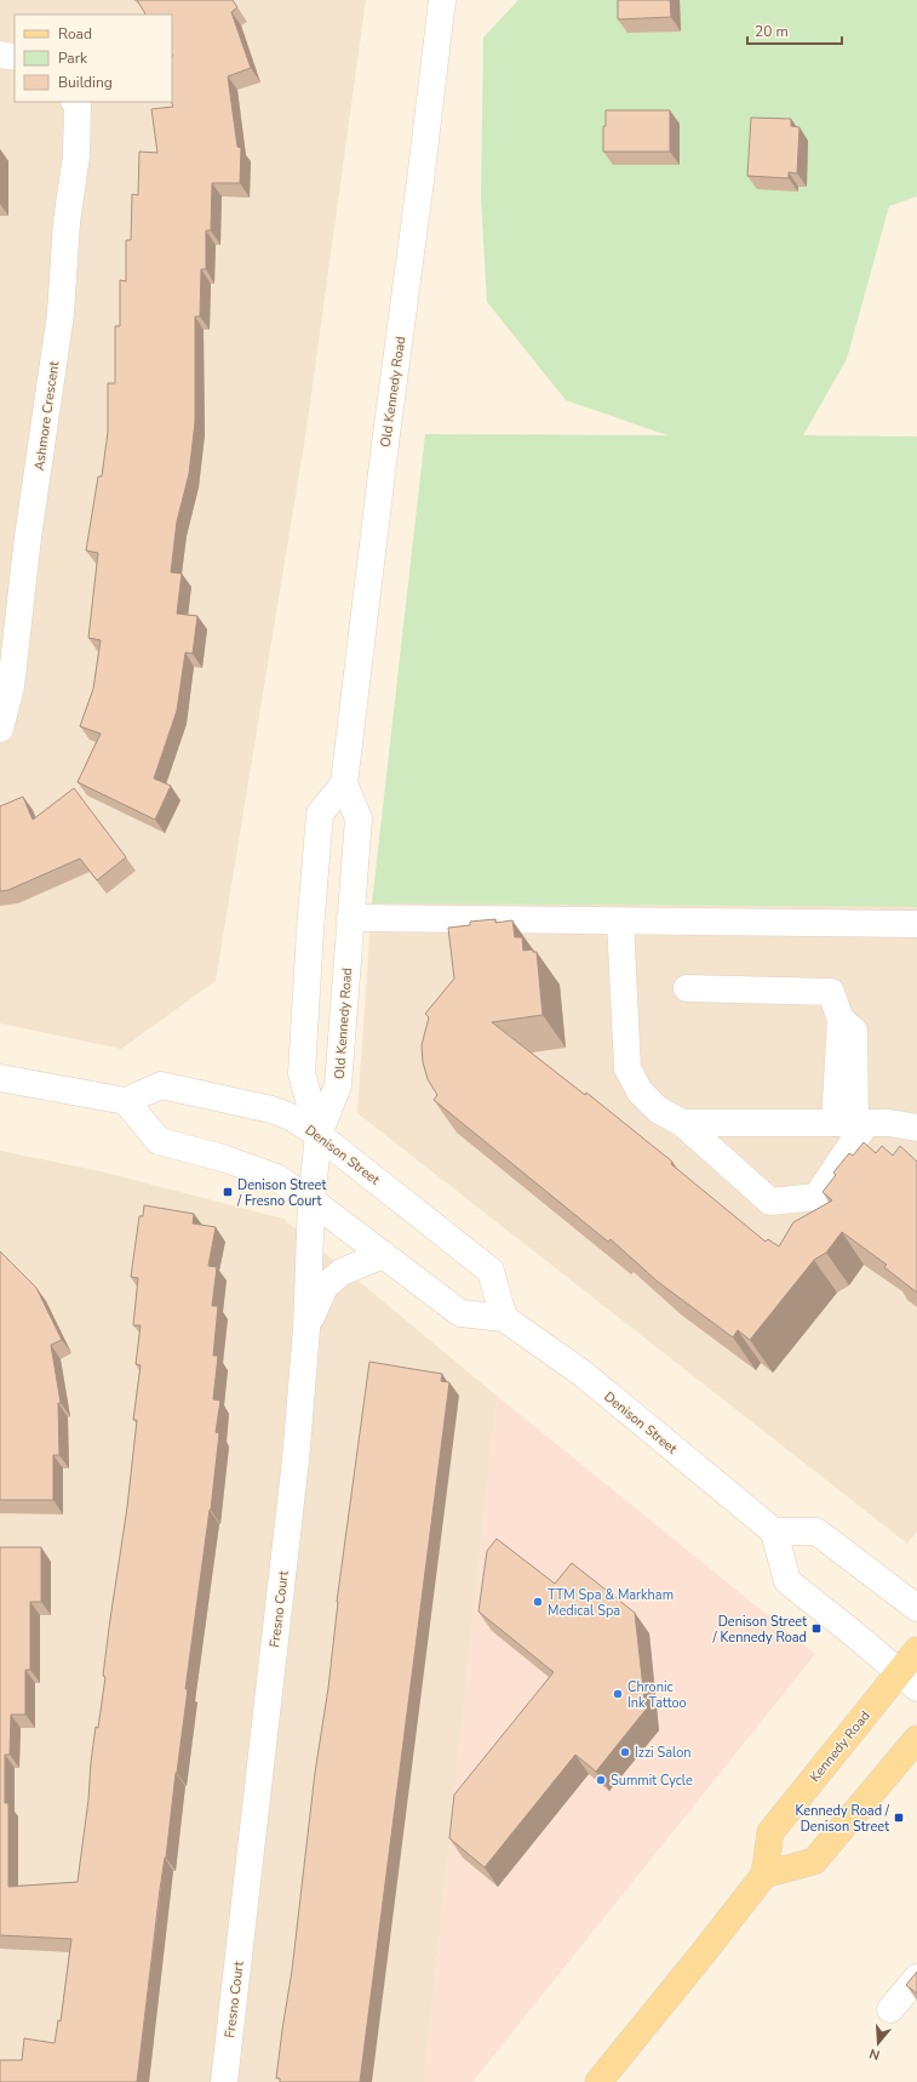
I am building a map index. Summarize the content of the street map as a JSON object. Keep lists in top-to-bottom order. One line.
{"streets":{"main road":["Kennedy Road"],"street":["Old Kennedy Road","Ashmore Crescent","Denison Street","Fresno Court"]},"crossings":[["Old Kennedy Road","Denison Street"],["Old Kennedy Road","Fresno Court"],["Denison Street","Fresno Court"]],"places":{"transit":["Denison Street / Fresno Court","Denison Street / Kennedy Road","Kennedy Road / Denison Street"],"other":["TTM Spa & Markham Medical Spa","Chronic Ink Tattoo","Izzi Salon","Summit Cycle"]},"legend":["Road","Park","Building"],"scale_bar":"20 m","north":"bottom"}
